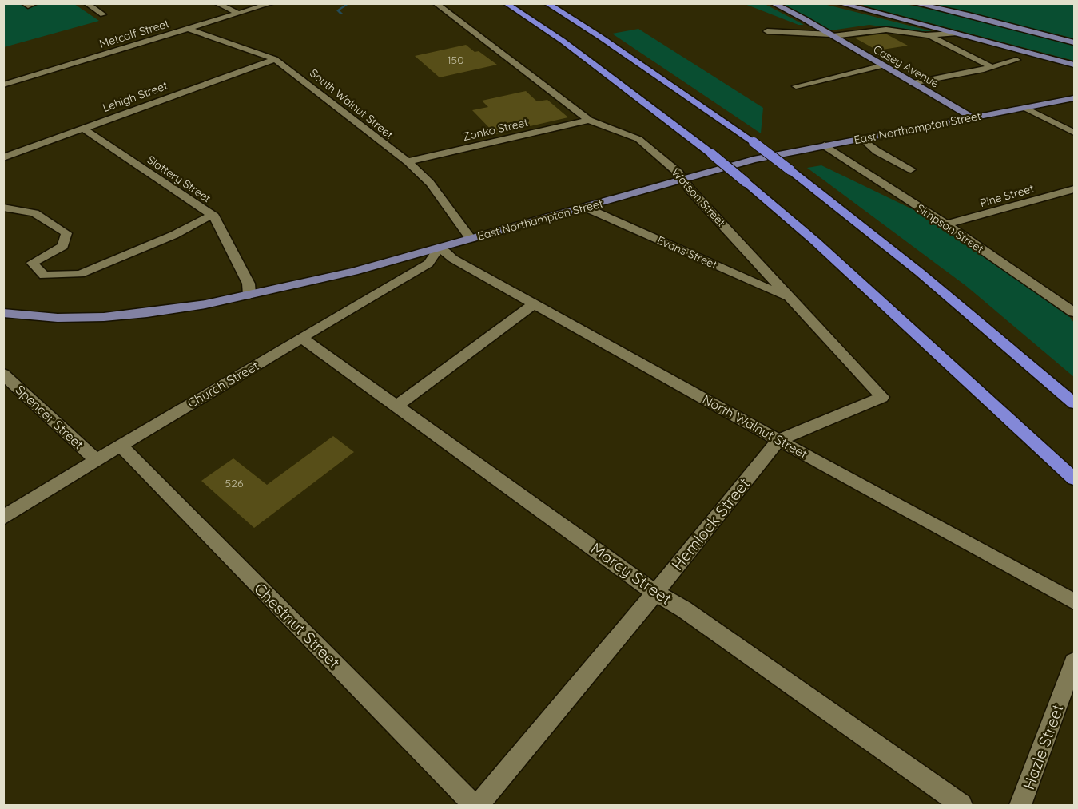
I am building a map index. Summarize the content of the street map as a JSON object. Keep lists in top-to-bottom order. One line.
{"streets":{"main road":["Casey Avenue","East Northampton Street"],"street":["Metcalf Street","Lehigh Street","South Walnut Street","Zonko Street","Slattery Street","Pine Street","Watson Street","Simpson Street","Evans Street","Church Street","Spencer Street","North Walnut Street","Hemlock Street","Marcy Street","Chestnut Street","Hazle Street"]},"crossings":[["Metcalf Street","South Walnut Street"],["Casey Avenue","East Northampton Street"],["Lehigh Street","South Walnut Street"],["Lehigh Street","Slattery Street"],["South Walnut Street","East Northampton Street"],["South Walnut Street","Zonko Street"],["East Northampton Street","Slattery Street"],["East Northampton Street","Watson Street"],["East Northampton Street","Simpson Street"],["East Northampton Street","Evans Street"],["East Northampton Street","Church Street"],["East Northampton Street","North Walnut Street"],["Zonko Street","Watson Street"],["Pine Street","Simpson Street"],["Watson Street","Evans Street"],["Watson Street","Hemlock Street"],["Church Street","Spencer Street"],["Church Street","North Walnut Street"],["Church Street","Marcy Street"],["Church Street","Chestnut Street"],["North Walnut Street","Hemlock Street"],["Hemlock Street","Marcy Street"]],"house_numbers":["150","526"]}
